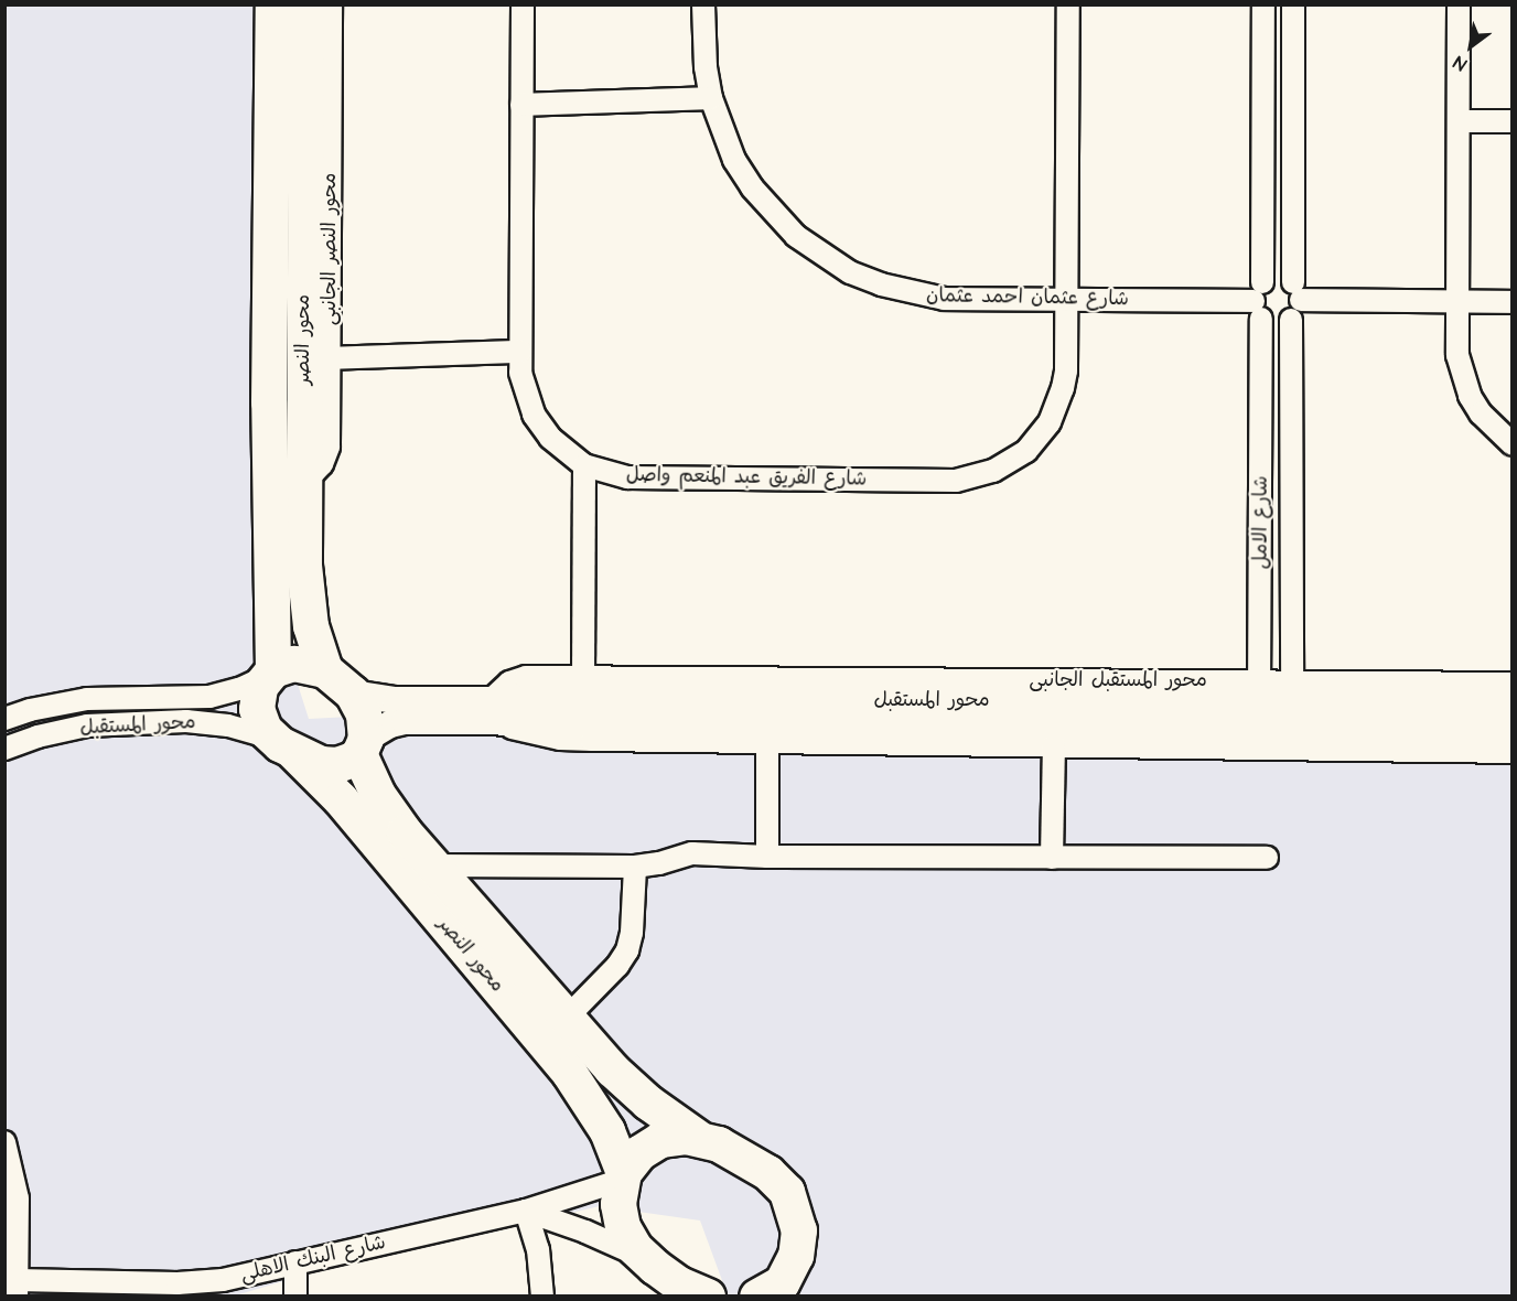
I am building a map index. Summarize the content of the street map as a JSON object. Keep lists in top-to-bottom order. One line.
{"streets":{"highway":["محور النصر"],"street":["محور النصر الجانبى","شارع عثمان احمد عثمان","شارع الفريق عبد المنعم واصل","شارع الامل","محور المستقبل الجانبى","محور المستقبل","شارع البنك الاهلى"]},"crossings":[["محور النصر الجانبى","محور النصر"],["شارع عثمان احمد عثمان","شارع الفريق عبد المنعم واصل"],["شارع عثمان احمد عثمان","شارع الامل"],["محور النصر","محور المستقبل"],["محور النصر","شارع البنك الاهلى"],["شارع الامل","محور المستقبل الجانبى"],["شارع الامل","محور المستقبل"],["محور المستقبل الجانبى","محور المستقبل"]],"north":"bottom left"}
